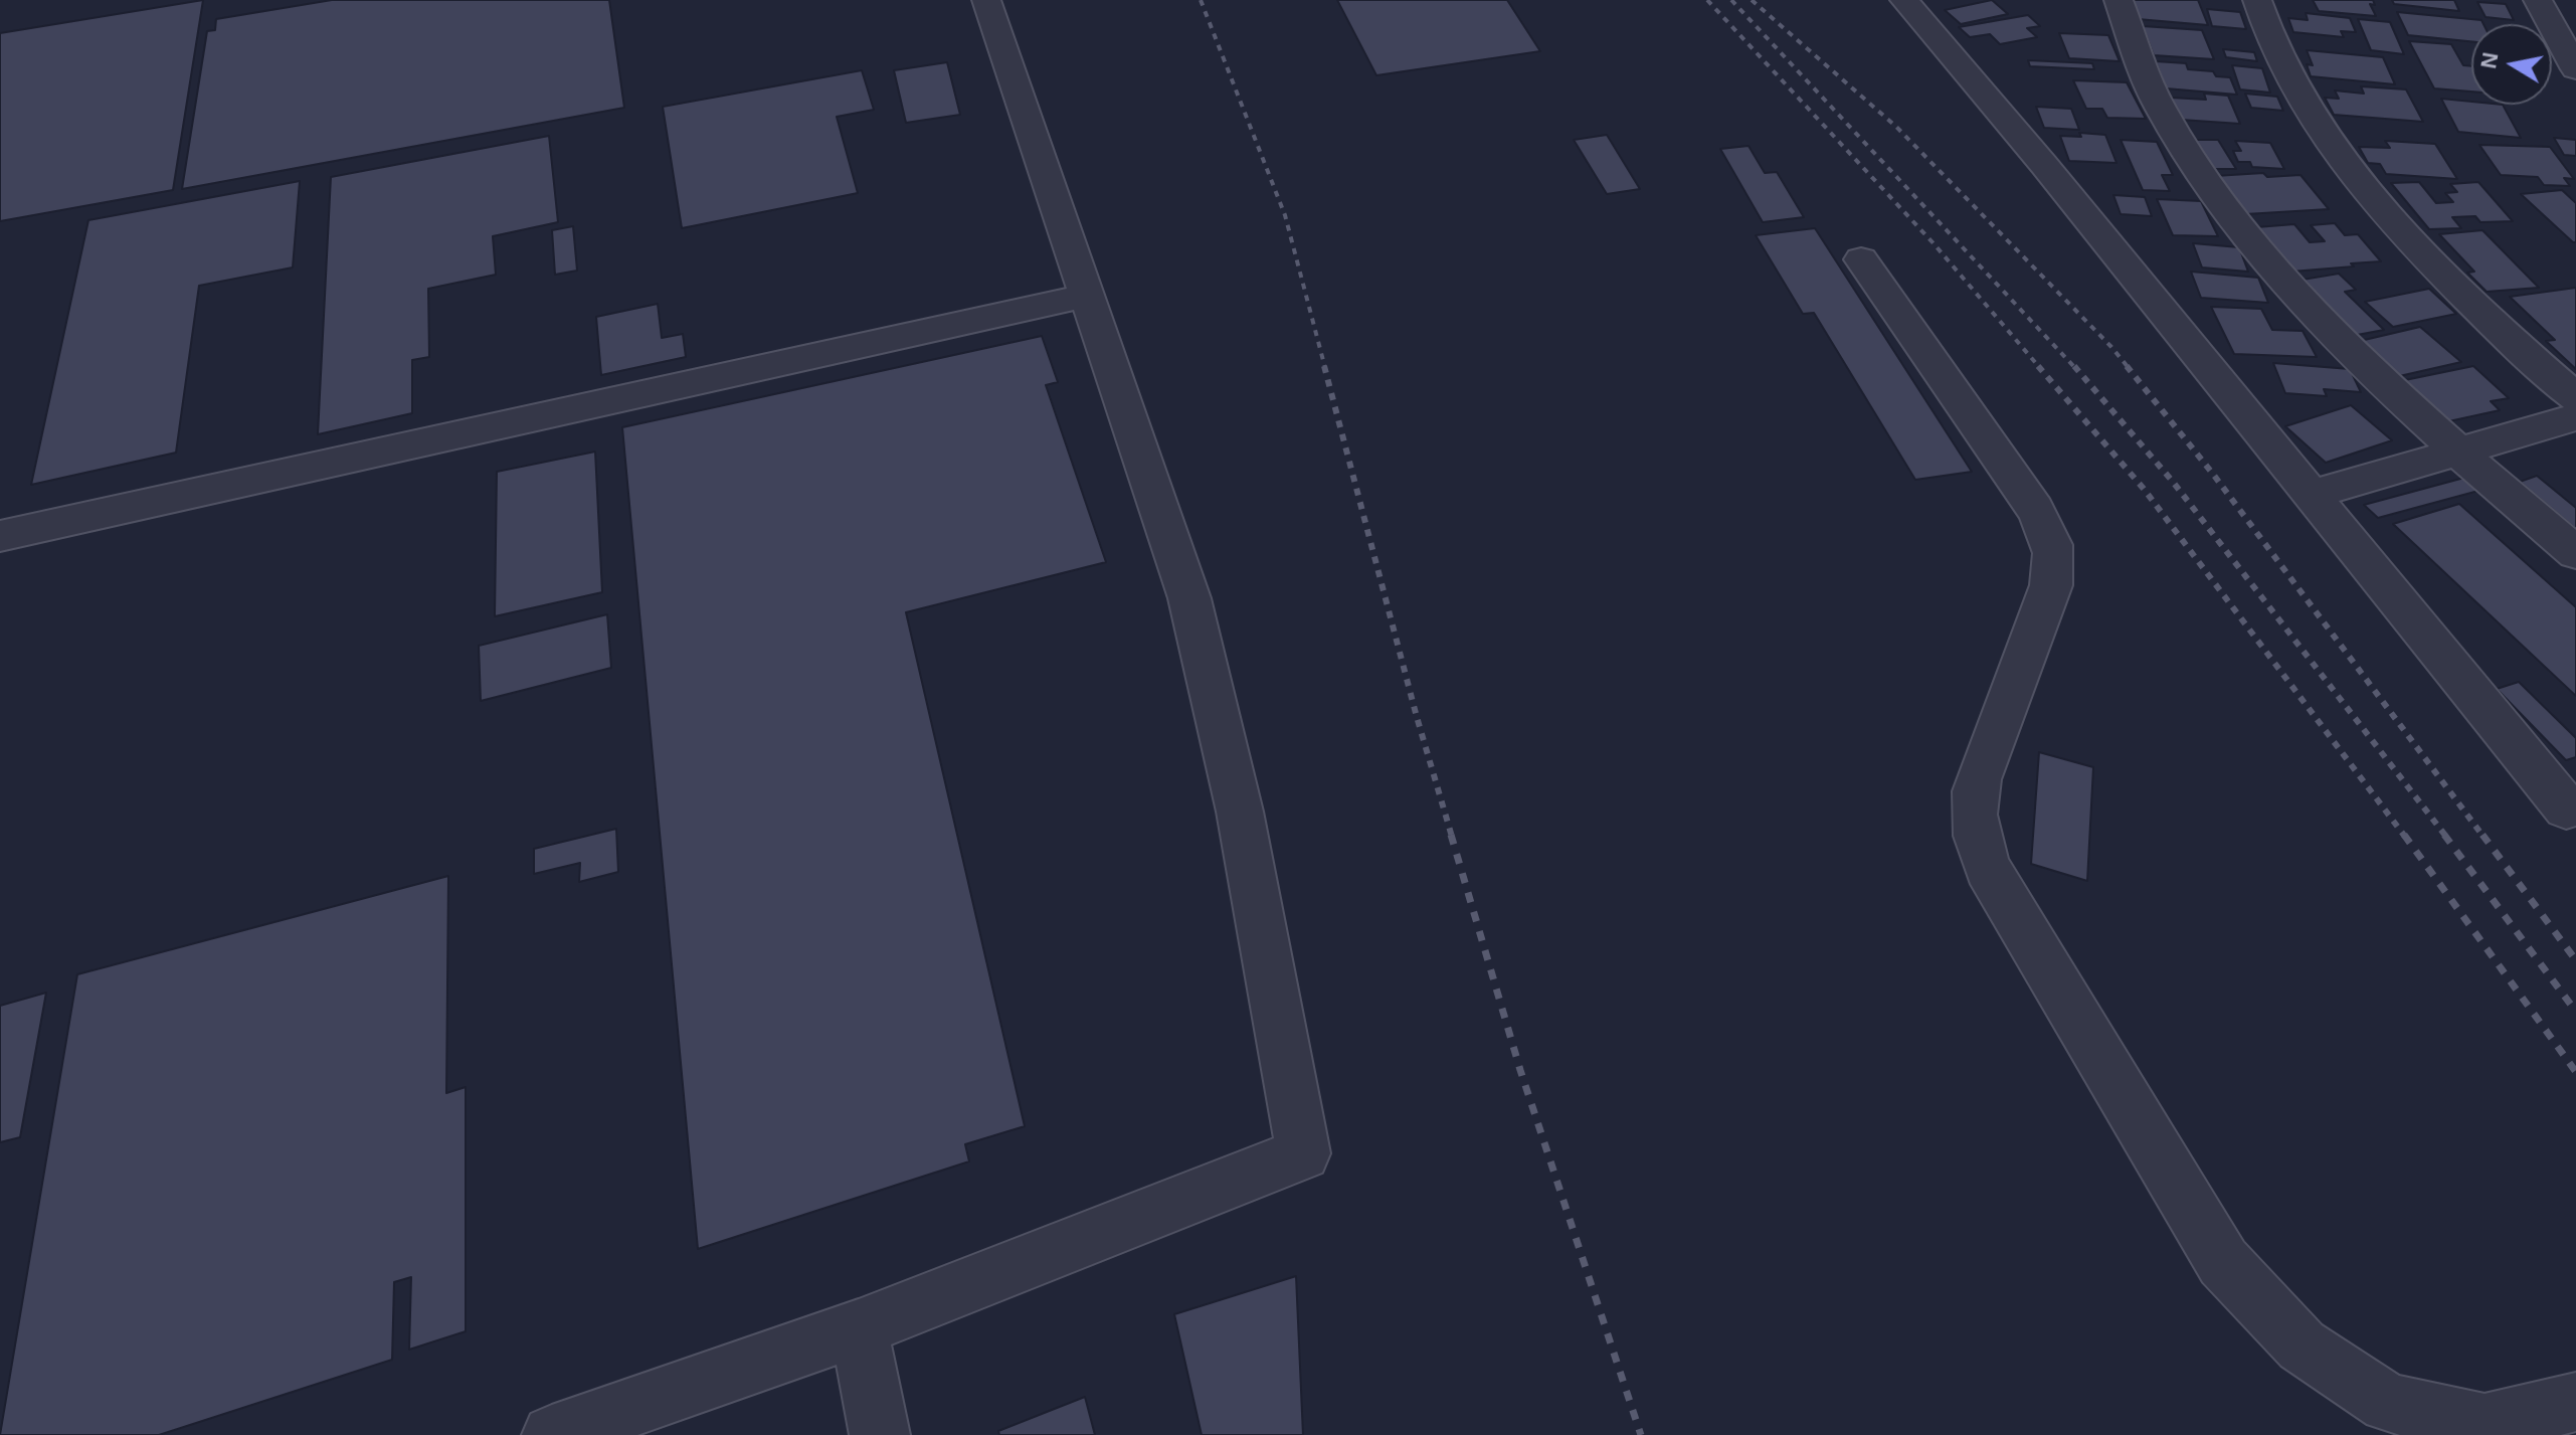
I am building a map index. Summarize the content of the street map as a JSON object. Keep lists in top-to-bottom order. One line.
{"north":"left"}
